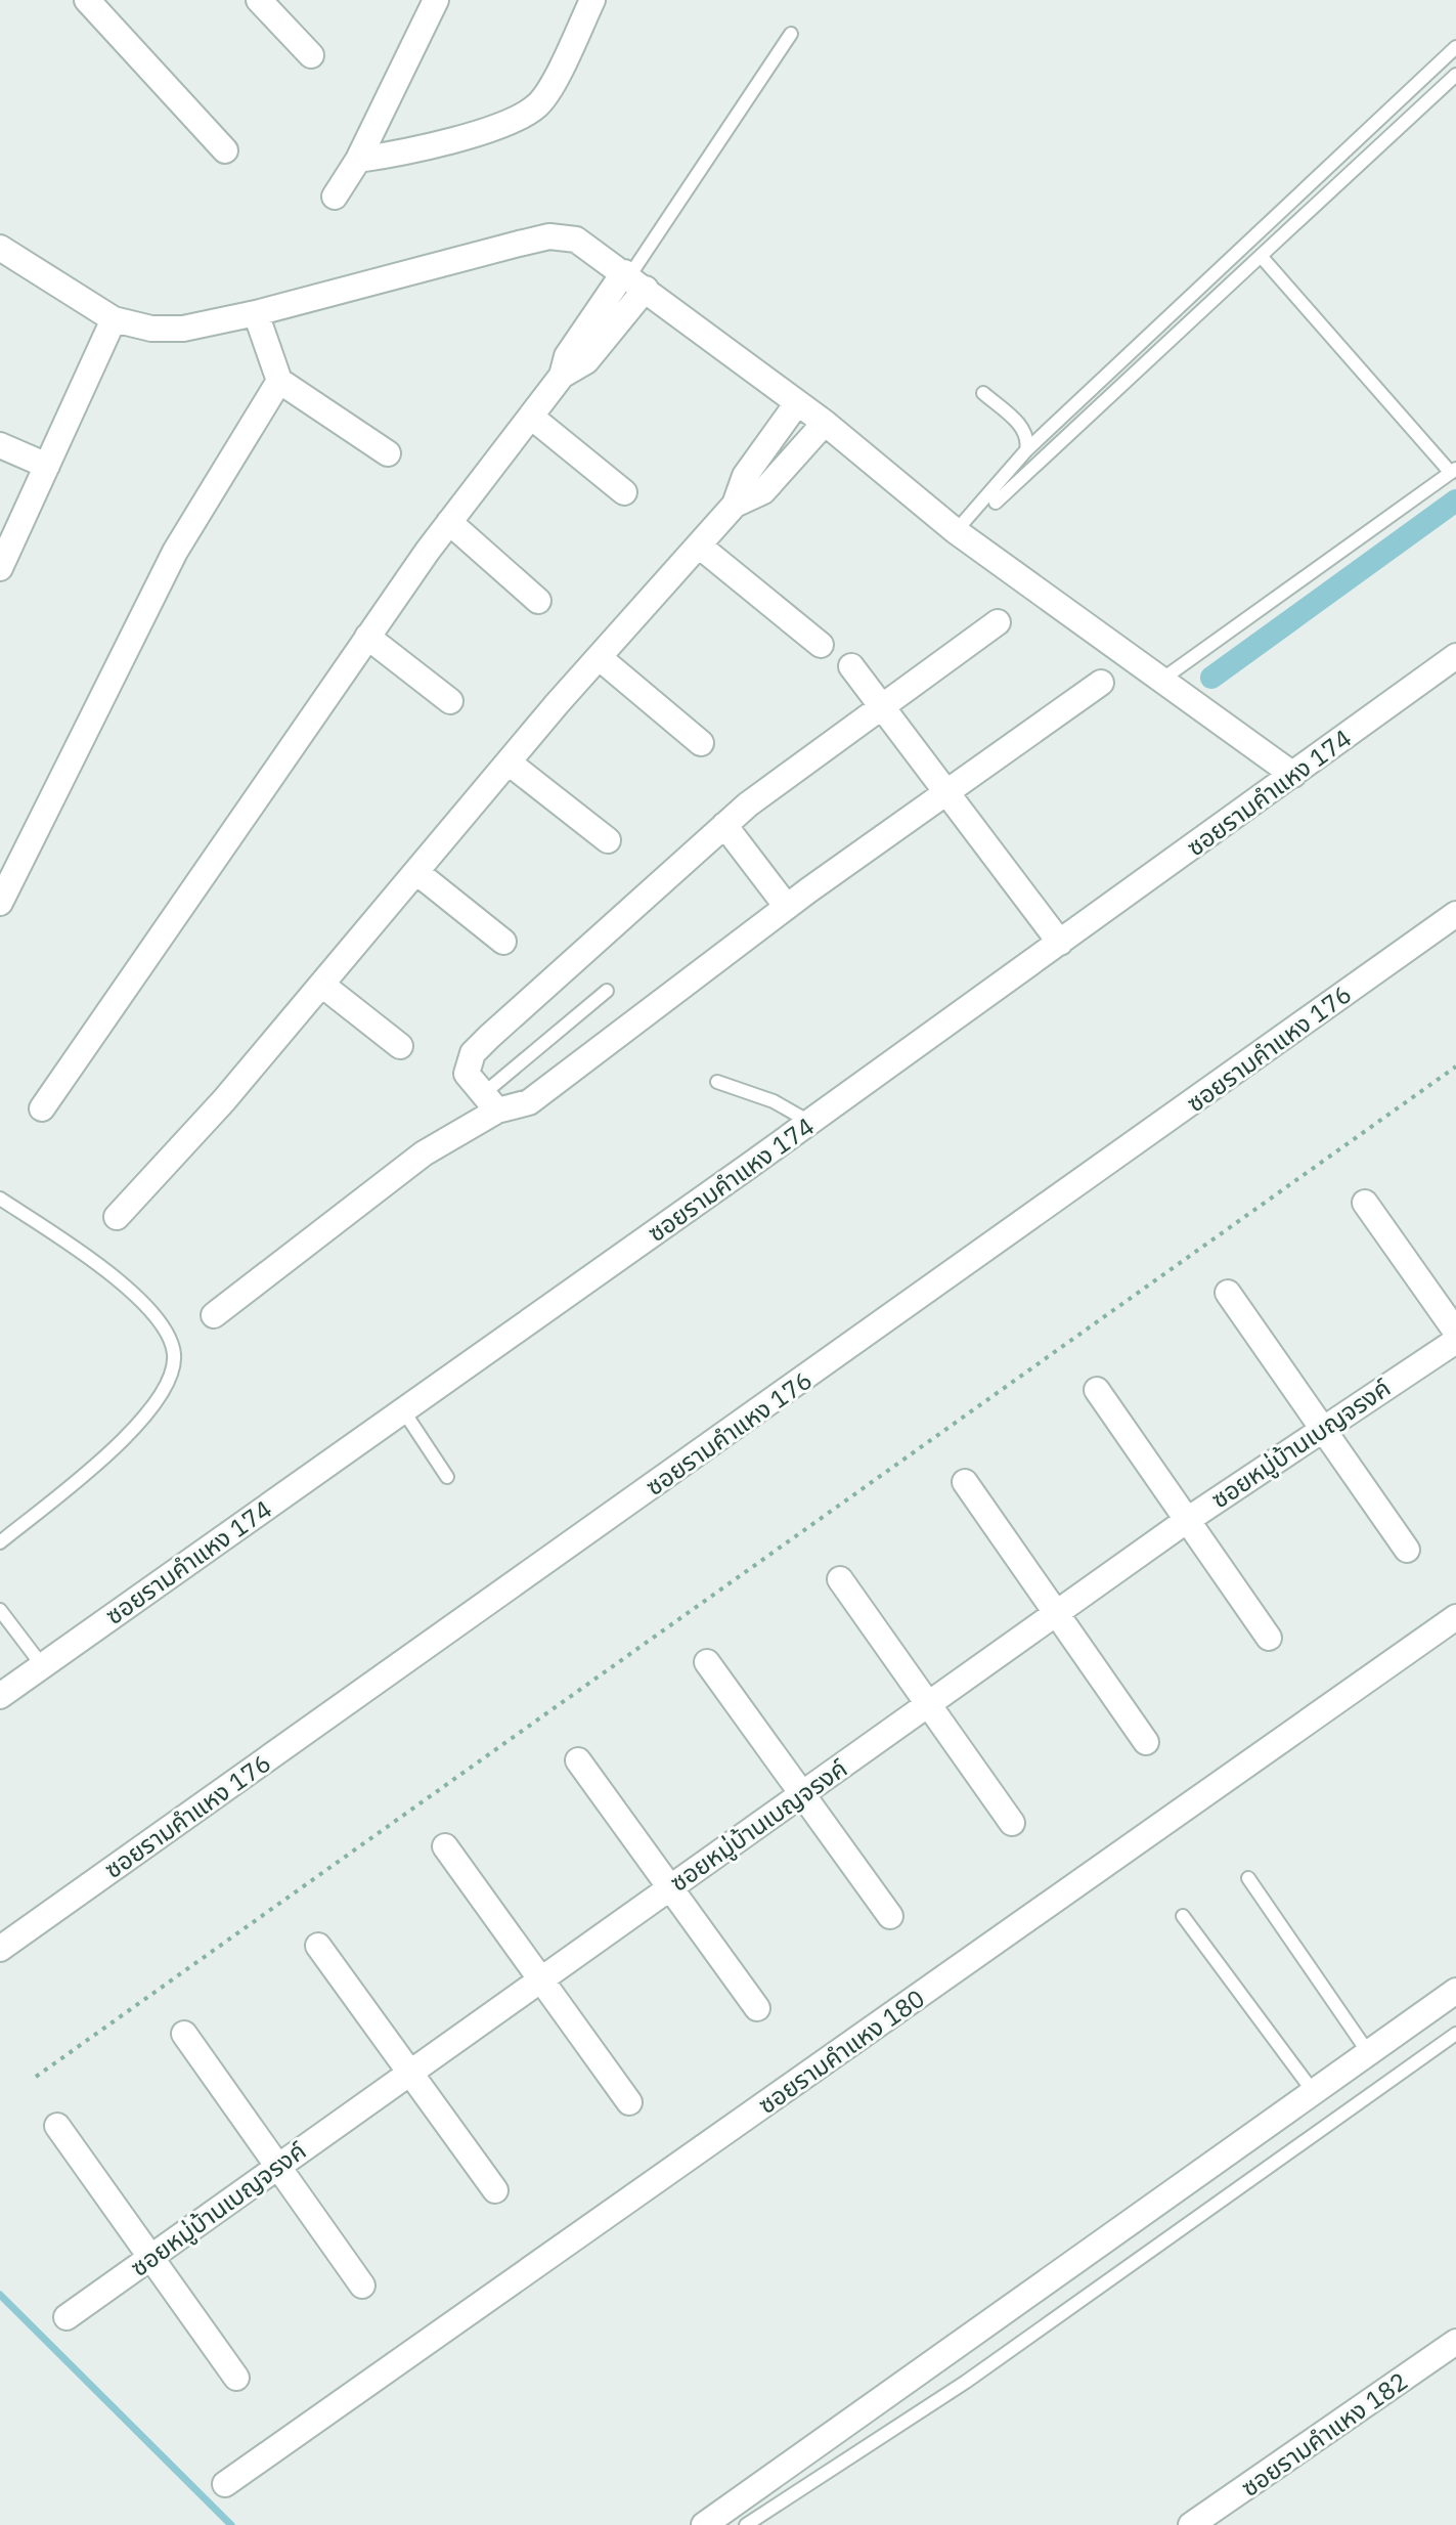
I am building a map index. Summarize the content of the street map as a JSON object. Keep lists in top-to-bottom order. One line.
{"streets":{"street":["ซอยรามคำแหง 174","ซอยรามคำแหง 176","ซอยหมู่บ้านเบญจรงค์","ซอยรามคำแหง 180","ซอยรามคำแหง 182"]}}
